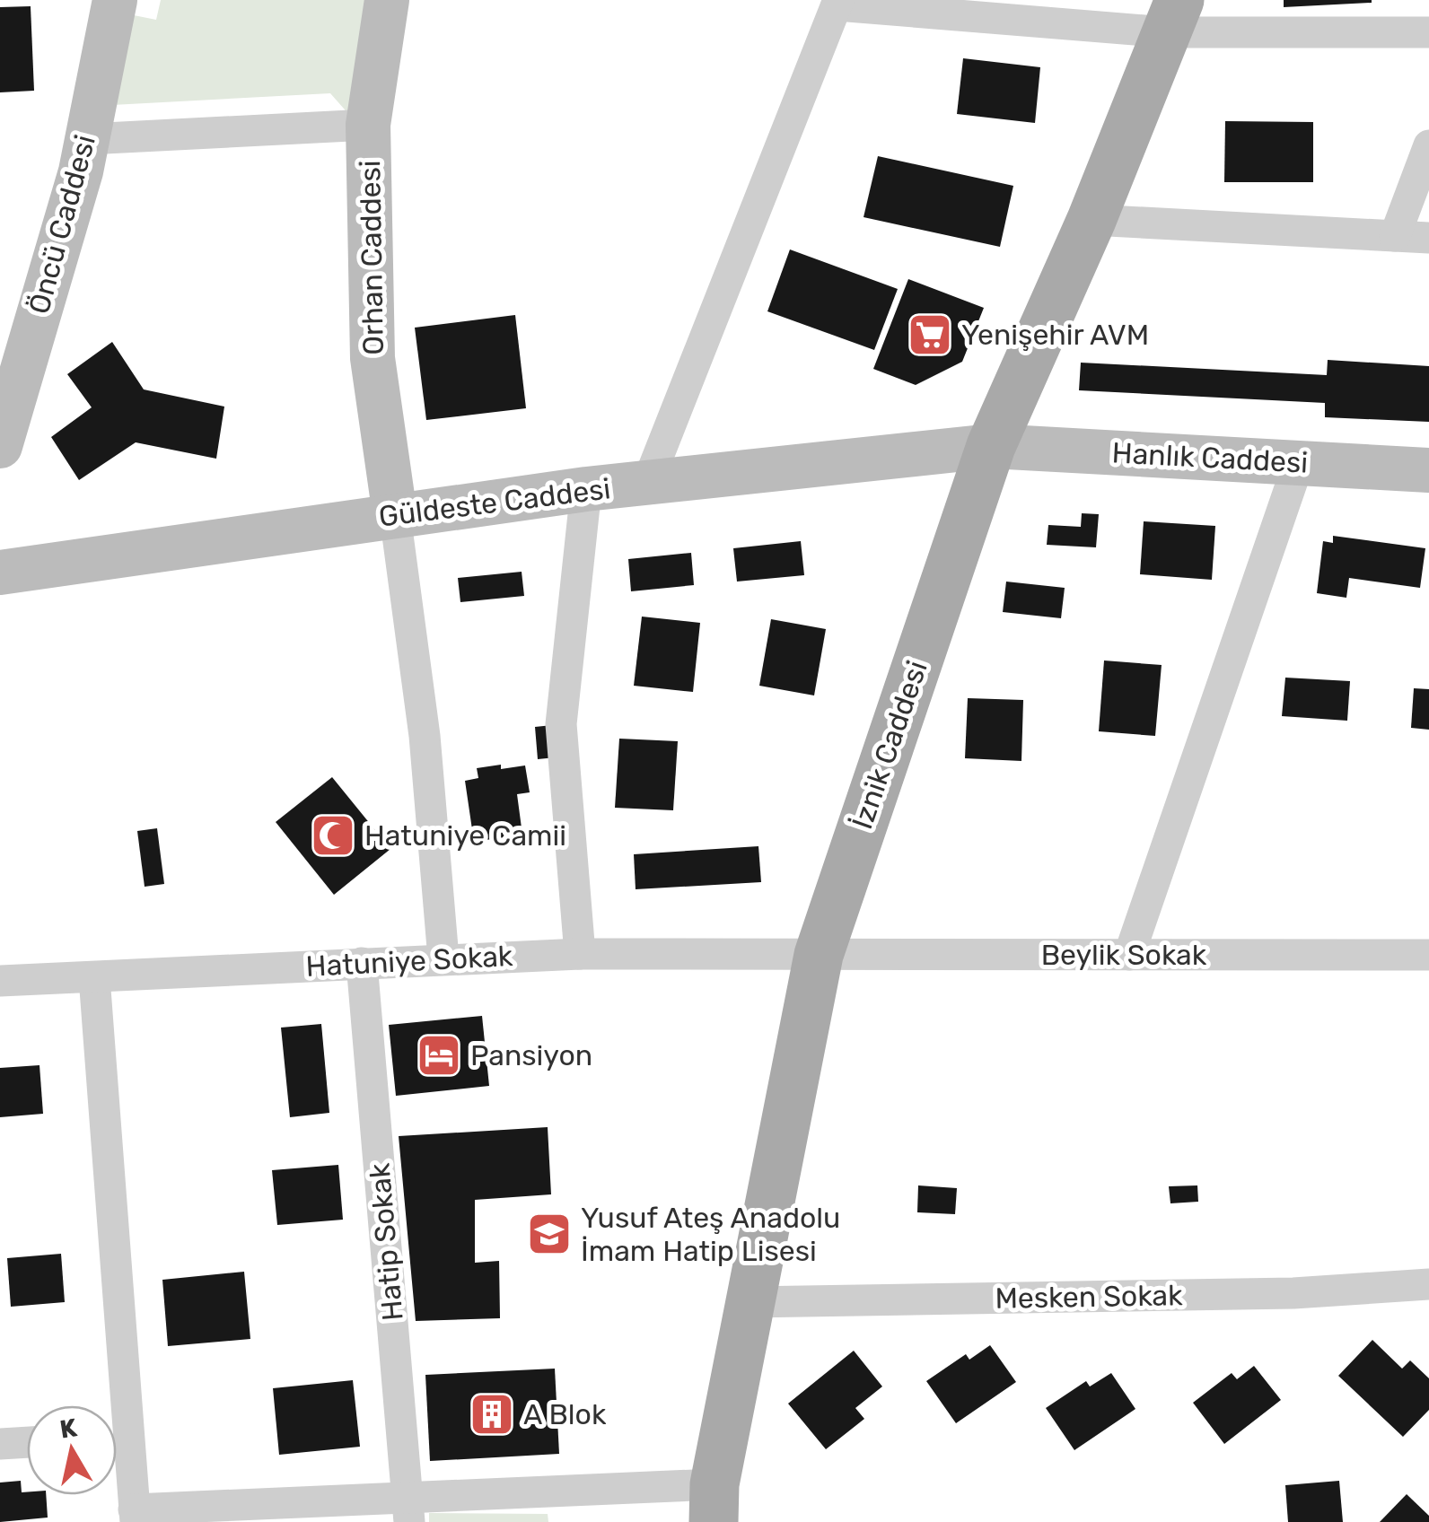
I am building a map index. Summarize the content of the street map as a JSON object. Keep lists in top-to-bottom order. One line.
{"streets":{"main road":["İznik Caddesi"],"street":["Öncü Caddesi","Orhan Caddesi","Hanlık Caddesi","Güldeste Caddesi","Beylik Sokak","Hatuniye Sokak","Hatip Sokak","Mesken Sokak"]},"crossings":[["Orhan Caddesi","Güldeste Caddesi"],["Hanlık Caddesi","Güldeste Caddesi"],["Hanlık Caddesi","İznik Caddesi"],["Güldeste Caddesi","İznik Caddesi"],["İznik Caddesi","Beylik Sokak"],["İznik Caddesi","Hatuniye Sokak"],["İznik Caddesi","Mesken Sokak"],["Beylik Sokak","Hatuniye Sokak"],["Hatuniye Sokak","Hatip Sokak"]],"places":{"supermarket":["Yenişehir AVM"],"mosque":["Hatuniye Camii"],"hotel":["Pansiyon"],"school or university":["Yusuf Ateş Anadolu İmam Hatip Lisesi"],"building":["A Blok"]},"north":"top"}
